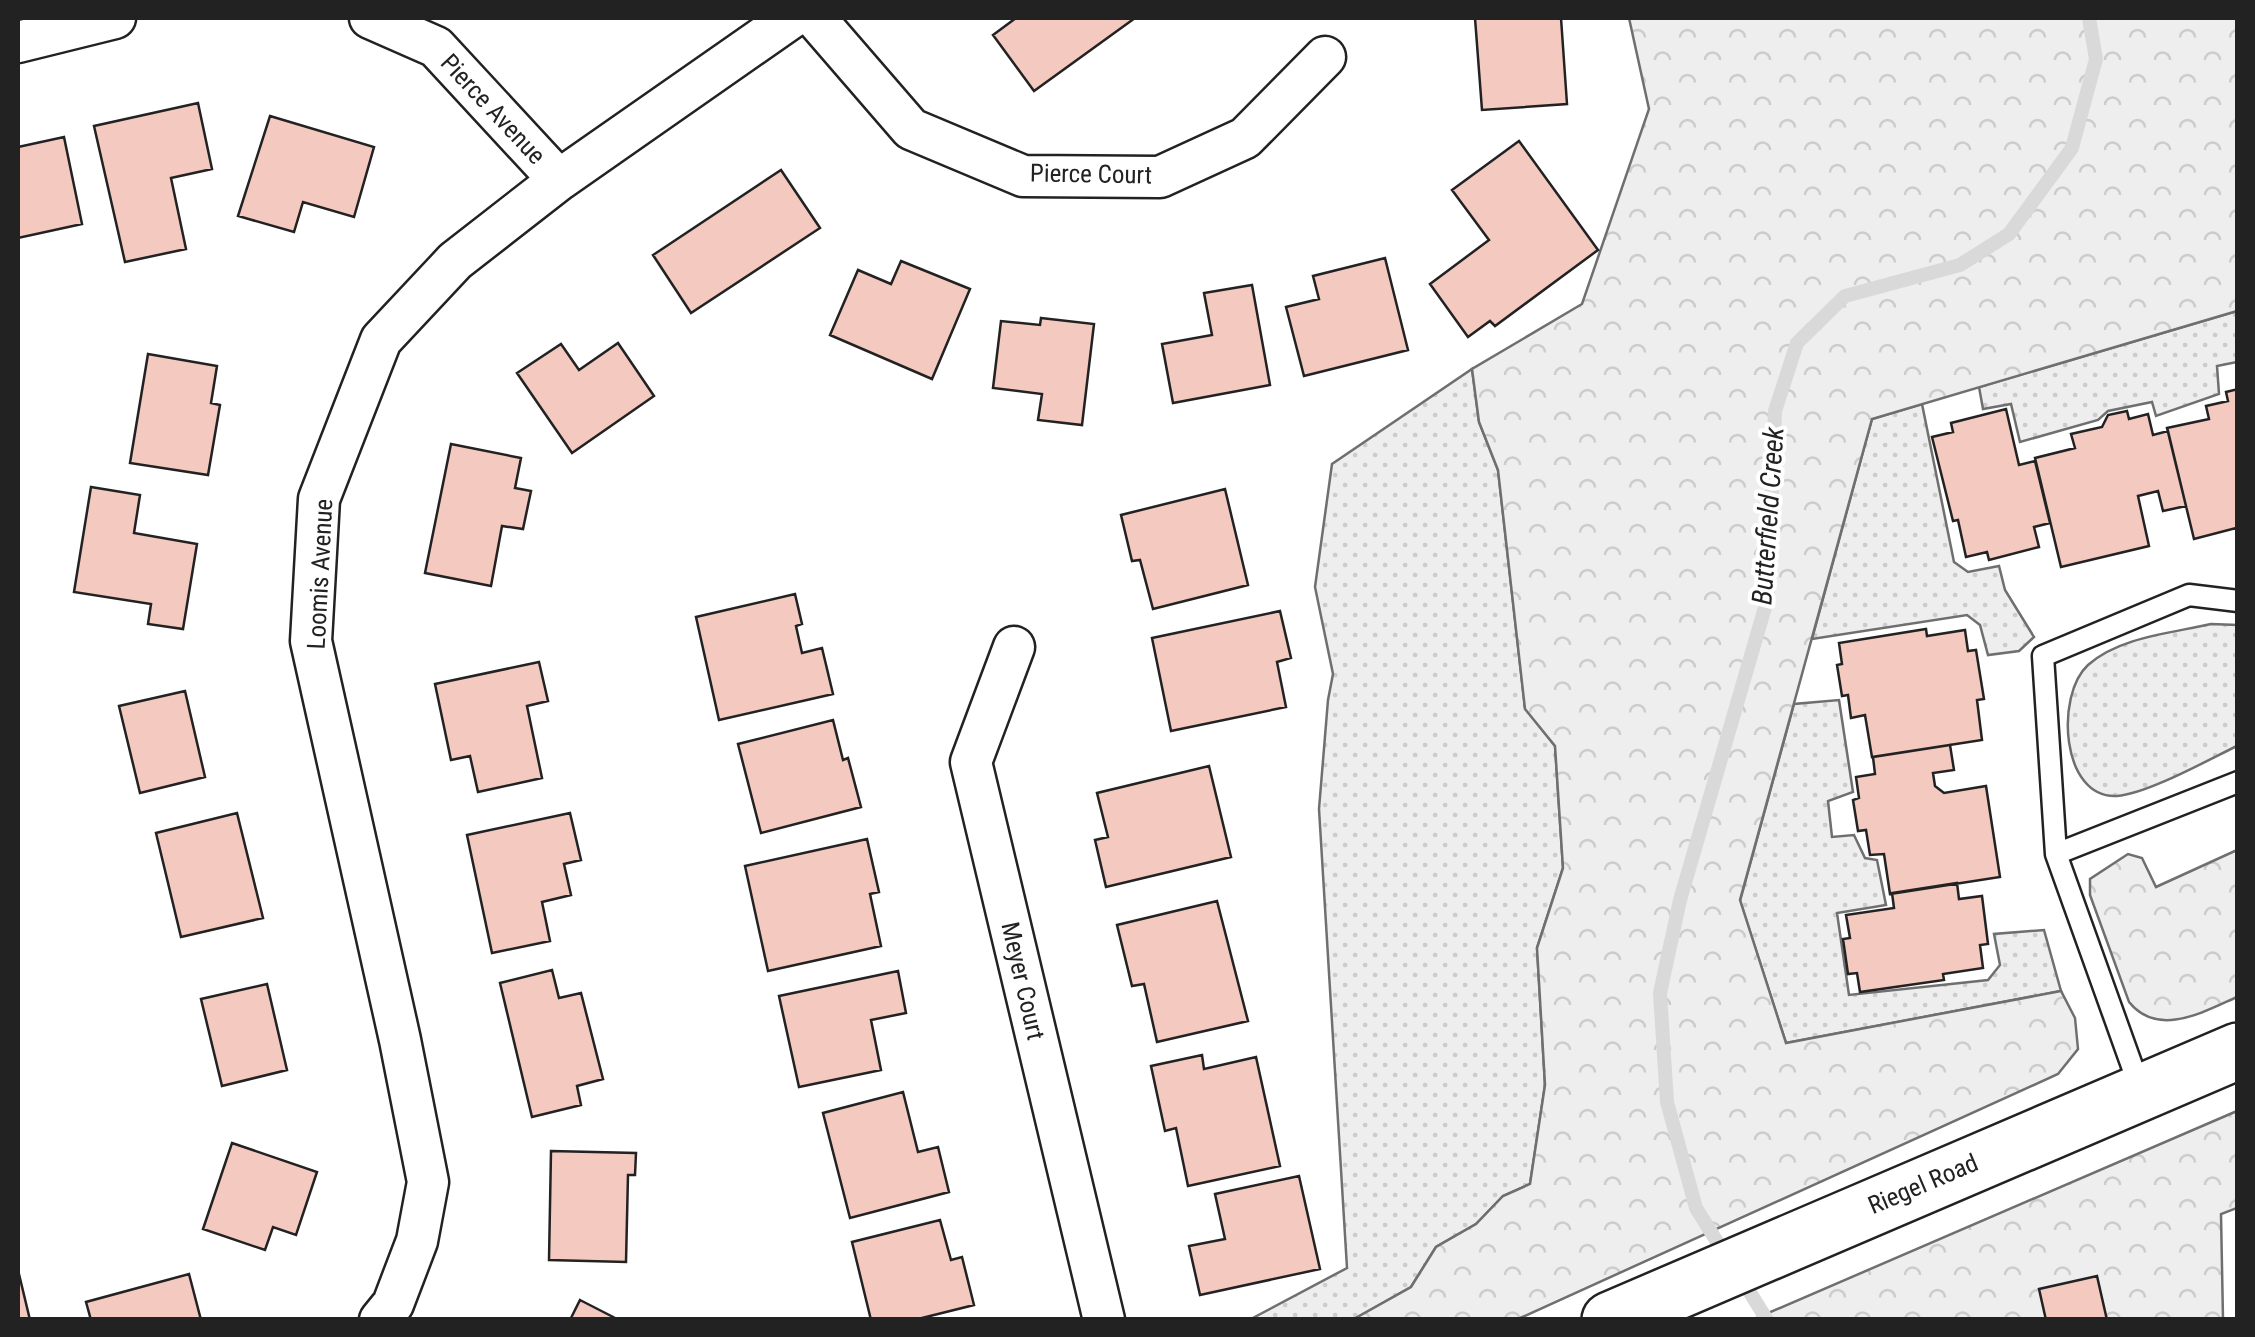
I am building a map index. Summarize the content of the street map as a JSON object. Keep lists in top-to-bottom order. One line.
{"streets":{"street":["Pierce Avenue","Pierce Court","Loomis Avenue","Meyer Court","Riegel Road"]},"crossings":[["Pierce Avenue","Loomis Avenue"]],"water":["Butterfield Creek"]}
